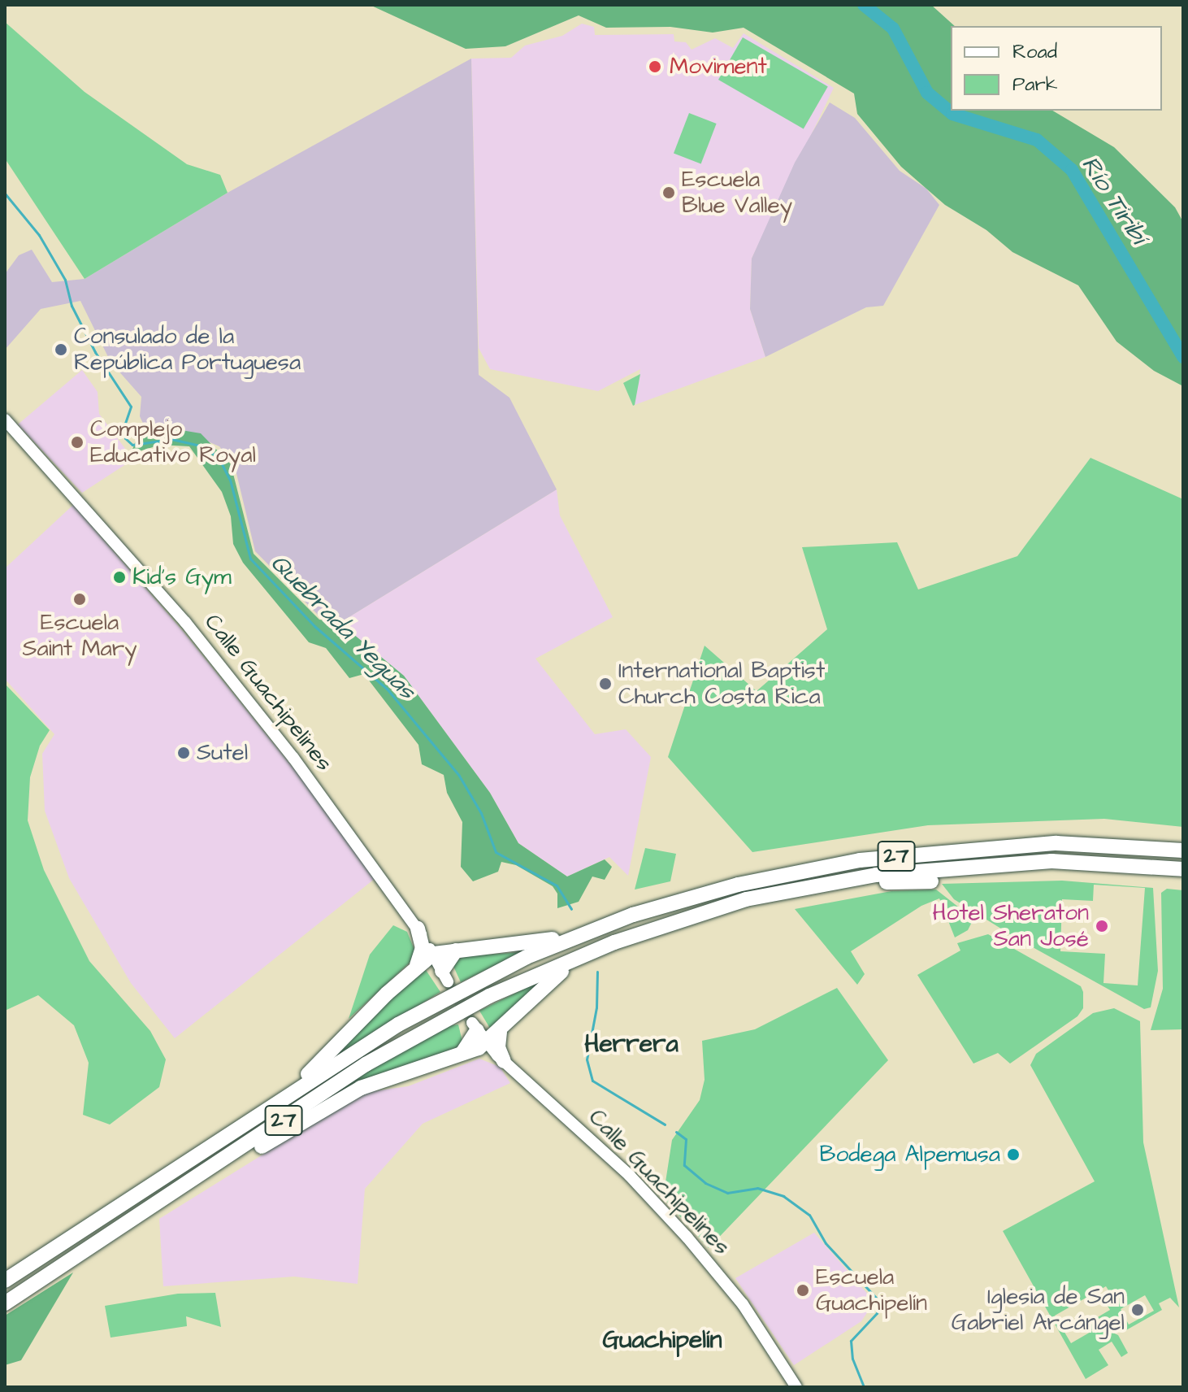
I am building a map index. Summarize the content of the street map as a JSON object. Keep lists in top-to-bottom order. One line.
{"streets":{"highway":["27"],"street":["Calle Guachipelines"]},"districts":["Herrera","Guachipelín"],"water":["Río Tiribí","Quebrada Yeguas"],"places":["Moviment","Escuela Blue Valley","Consulado de la República Portuguesa","Complejo Educativo Royal","Kid's Gym","Escuela Saint Mary","International Baptist Church Costa Rica","Sutel","Hotel Sheraton San José","Bodega Alpemusa","Escuela Guachipelín","Iglesia de San Gabriel Arcángel"],"legend":["Road","Park"]}
